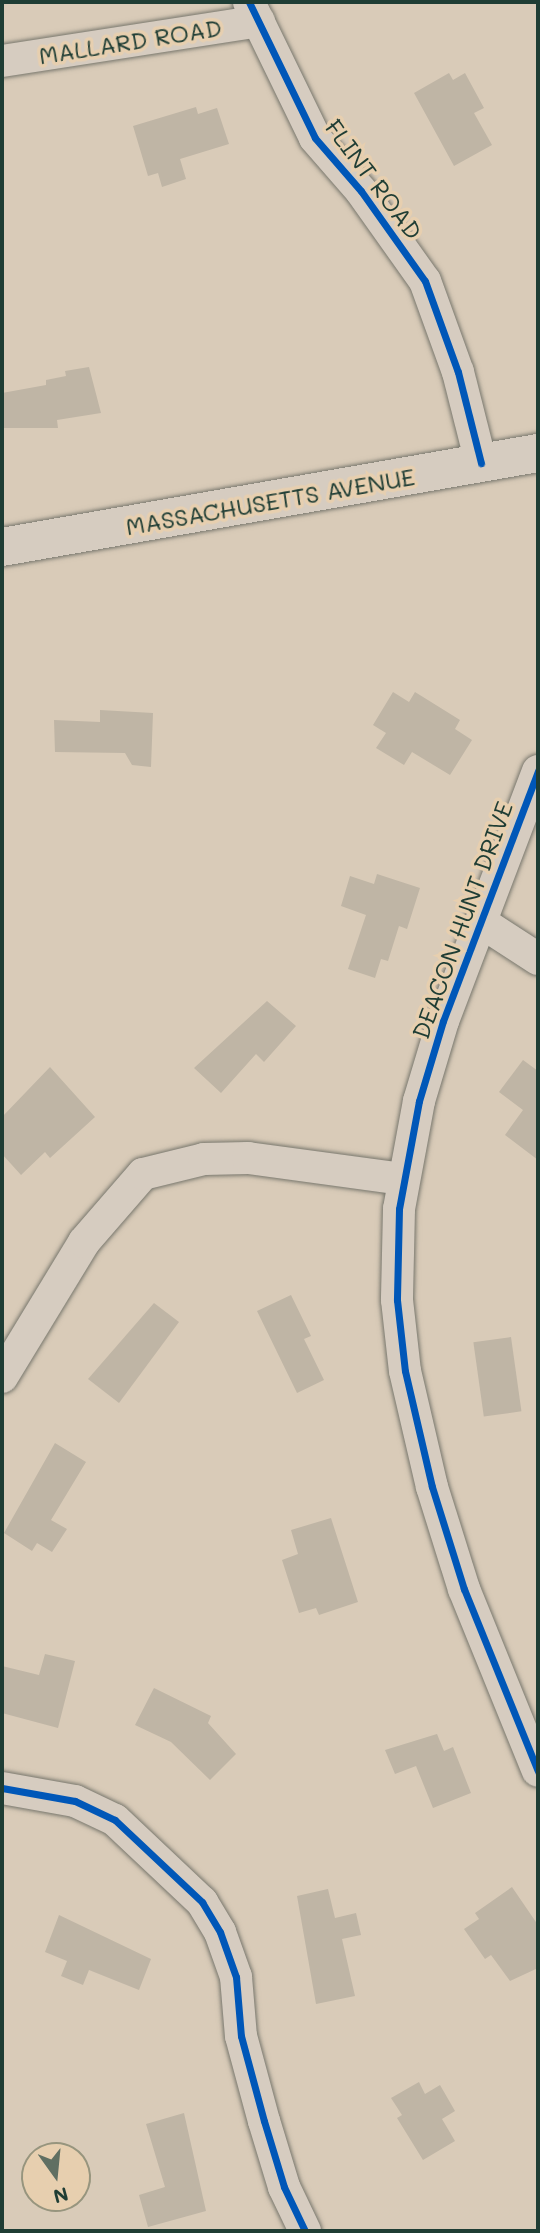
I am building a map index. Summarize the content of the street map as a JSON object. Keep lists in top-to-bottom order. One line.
{"streets":{"main road":["MASSACHUSETTS AVENUE"],"street":["MALLARD ROAD","FLINT ROAD","DEACON HUNT DRIVE"]},"crossings":[["MALLARD ROAD","FLINT ROAD"],["FLINT ROAD","MASSACHUSETTS AVENUE"]],"north":"bottom"}
